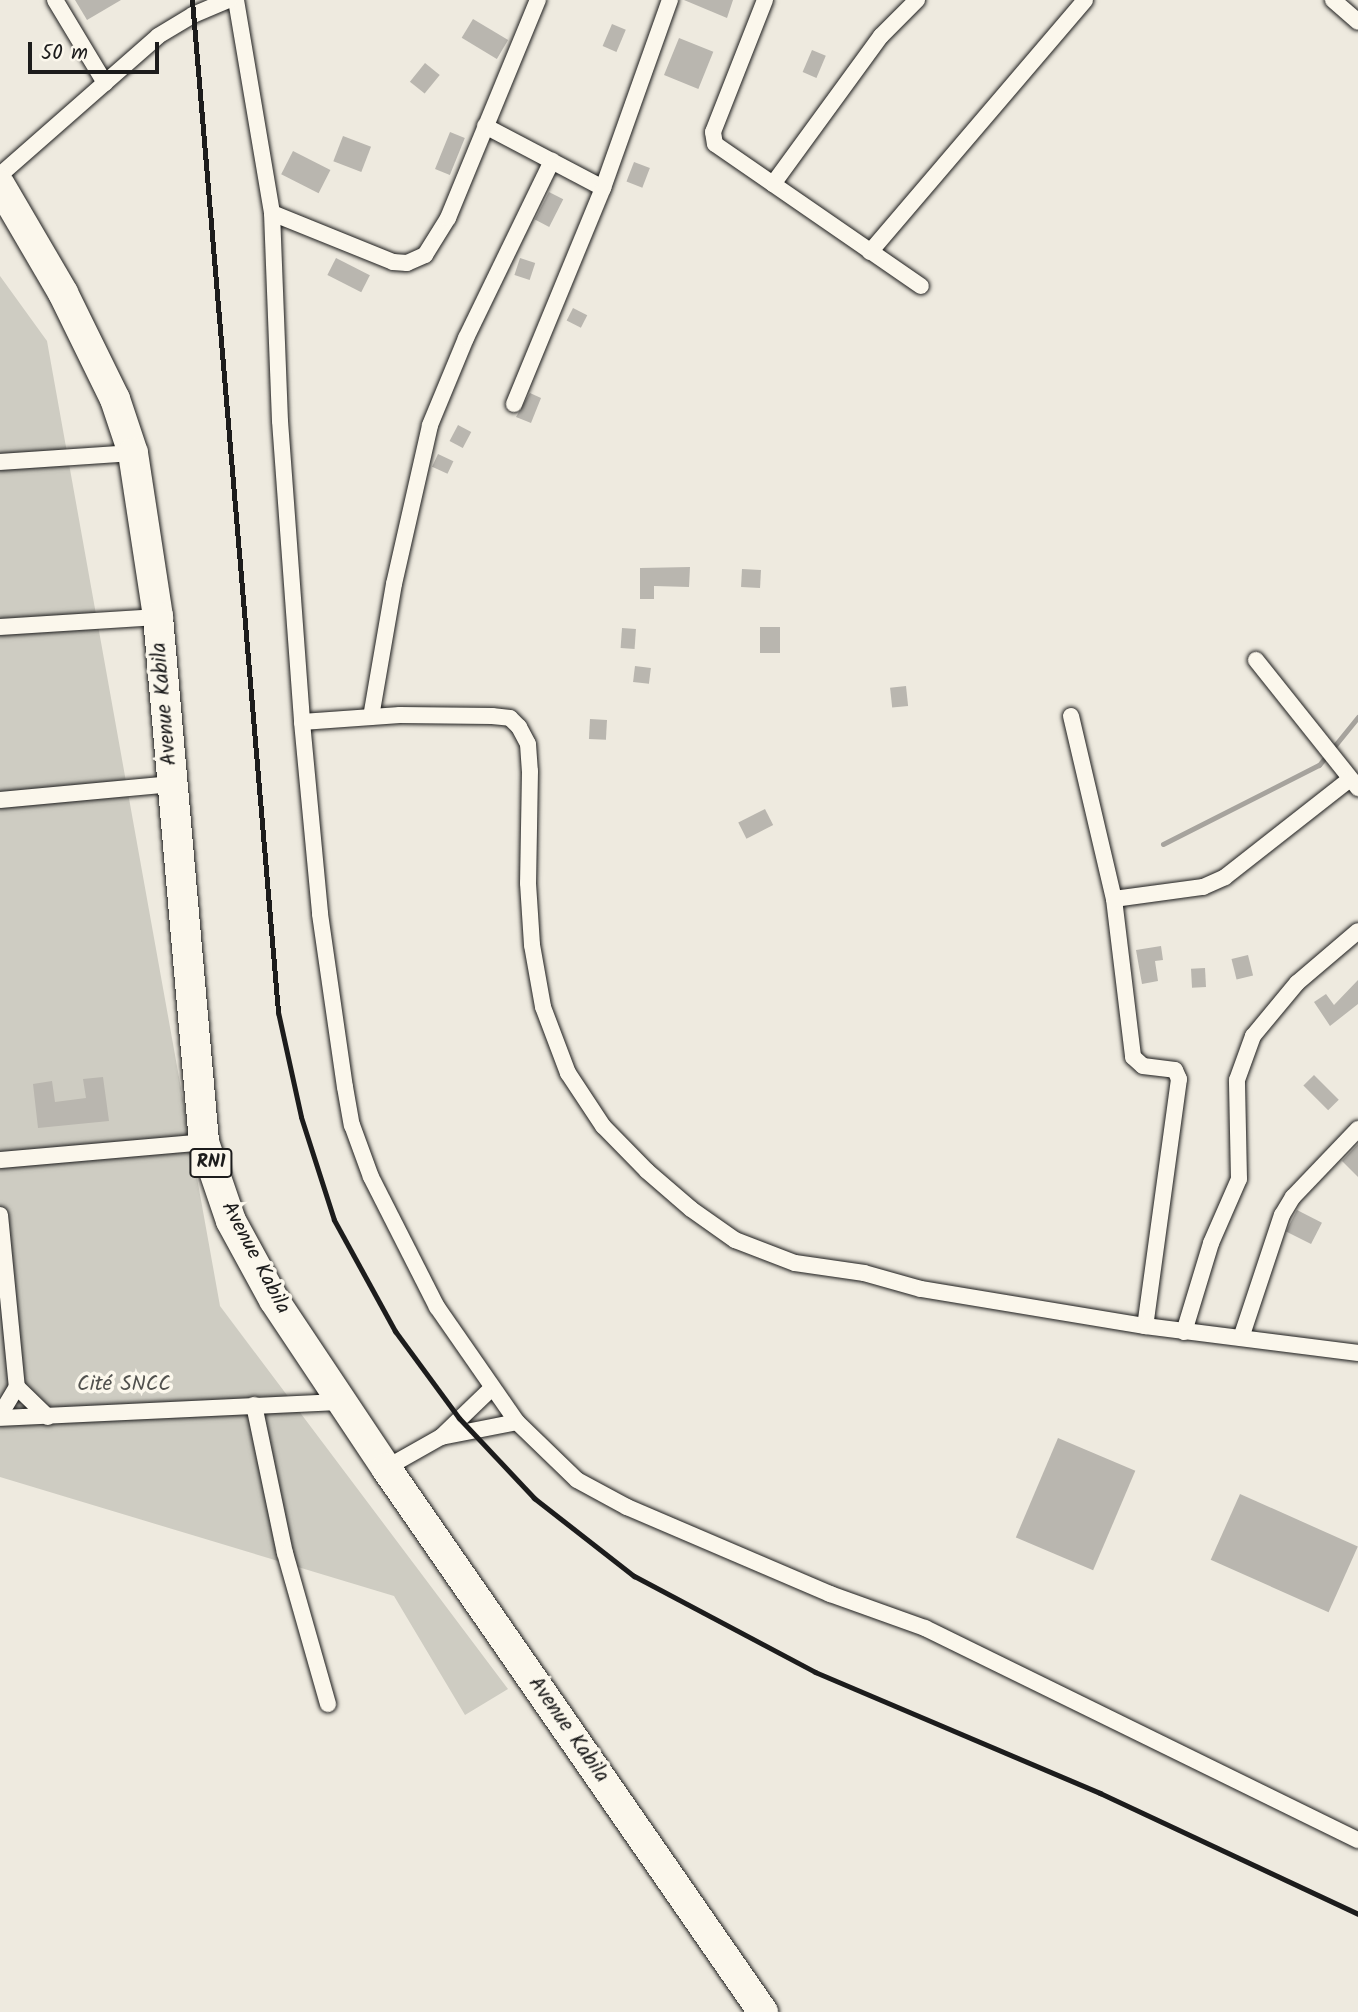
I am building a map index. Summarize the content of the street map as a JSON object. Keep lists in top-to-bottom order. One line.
{"streets":{"highway":["Avenue Kabila","RN1"]},"parks":["Cité SNCC"],"scale_bar":"50 m"}
